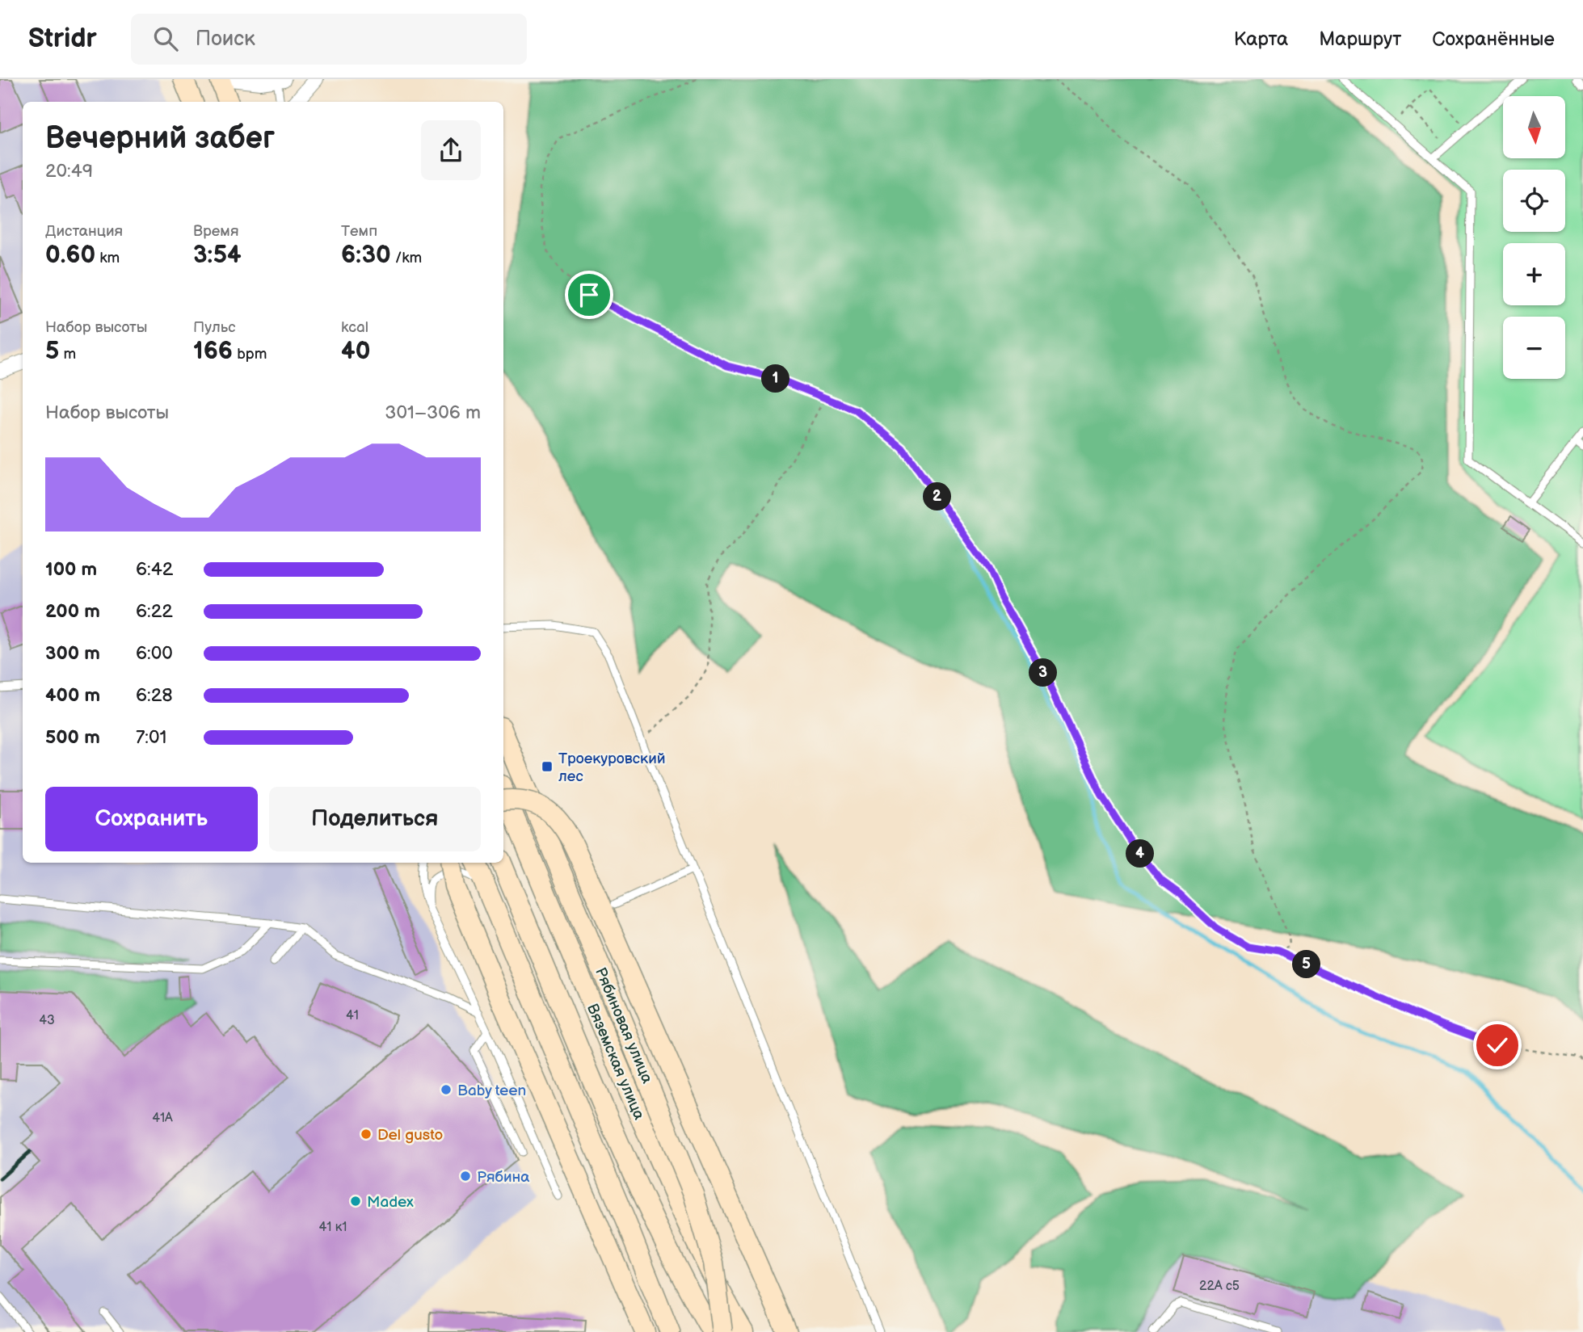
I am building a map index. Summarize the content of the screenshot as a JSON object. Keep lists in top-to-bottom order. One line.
{"streets":{"main road":["Рябиновая улица","Вяземская улица"]},"places":{"transit":["Троекуровский лес"],"other":["Baby teen","Del gusto","Рябина","Madex"]},"house_numbers":["41","43","41А","41 к1","22А с5"],"north":"bottom","page":{"header":"Stridr","search":"Поиск","nav":["Карта","Маршрут","Сохранённые"],"map_buttons":["+","−"],"heading":["Вечерний забег","20:49"],"stats":[["Дистанция","0.60 km"],["Время","3:54"],["Темп","6:30 /km"],["Набор высоты","5 m"],["Пульс","166 bpm"],["kcal","40"]],"pins":["1","2","3","4","5"],"chart":["Набор высоты","301–306 m"],"list":[{"name":"100 m","note":"6:42"},{"name":"200 m","note":"6:22"},{"name":"300 m","note":"6:00"},{"name":"400 m","note":"6:28"},{"name":"500 m","note":"7:01"}],"buttons":["Сохранить","Поделиться"]}}
